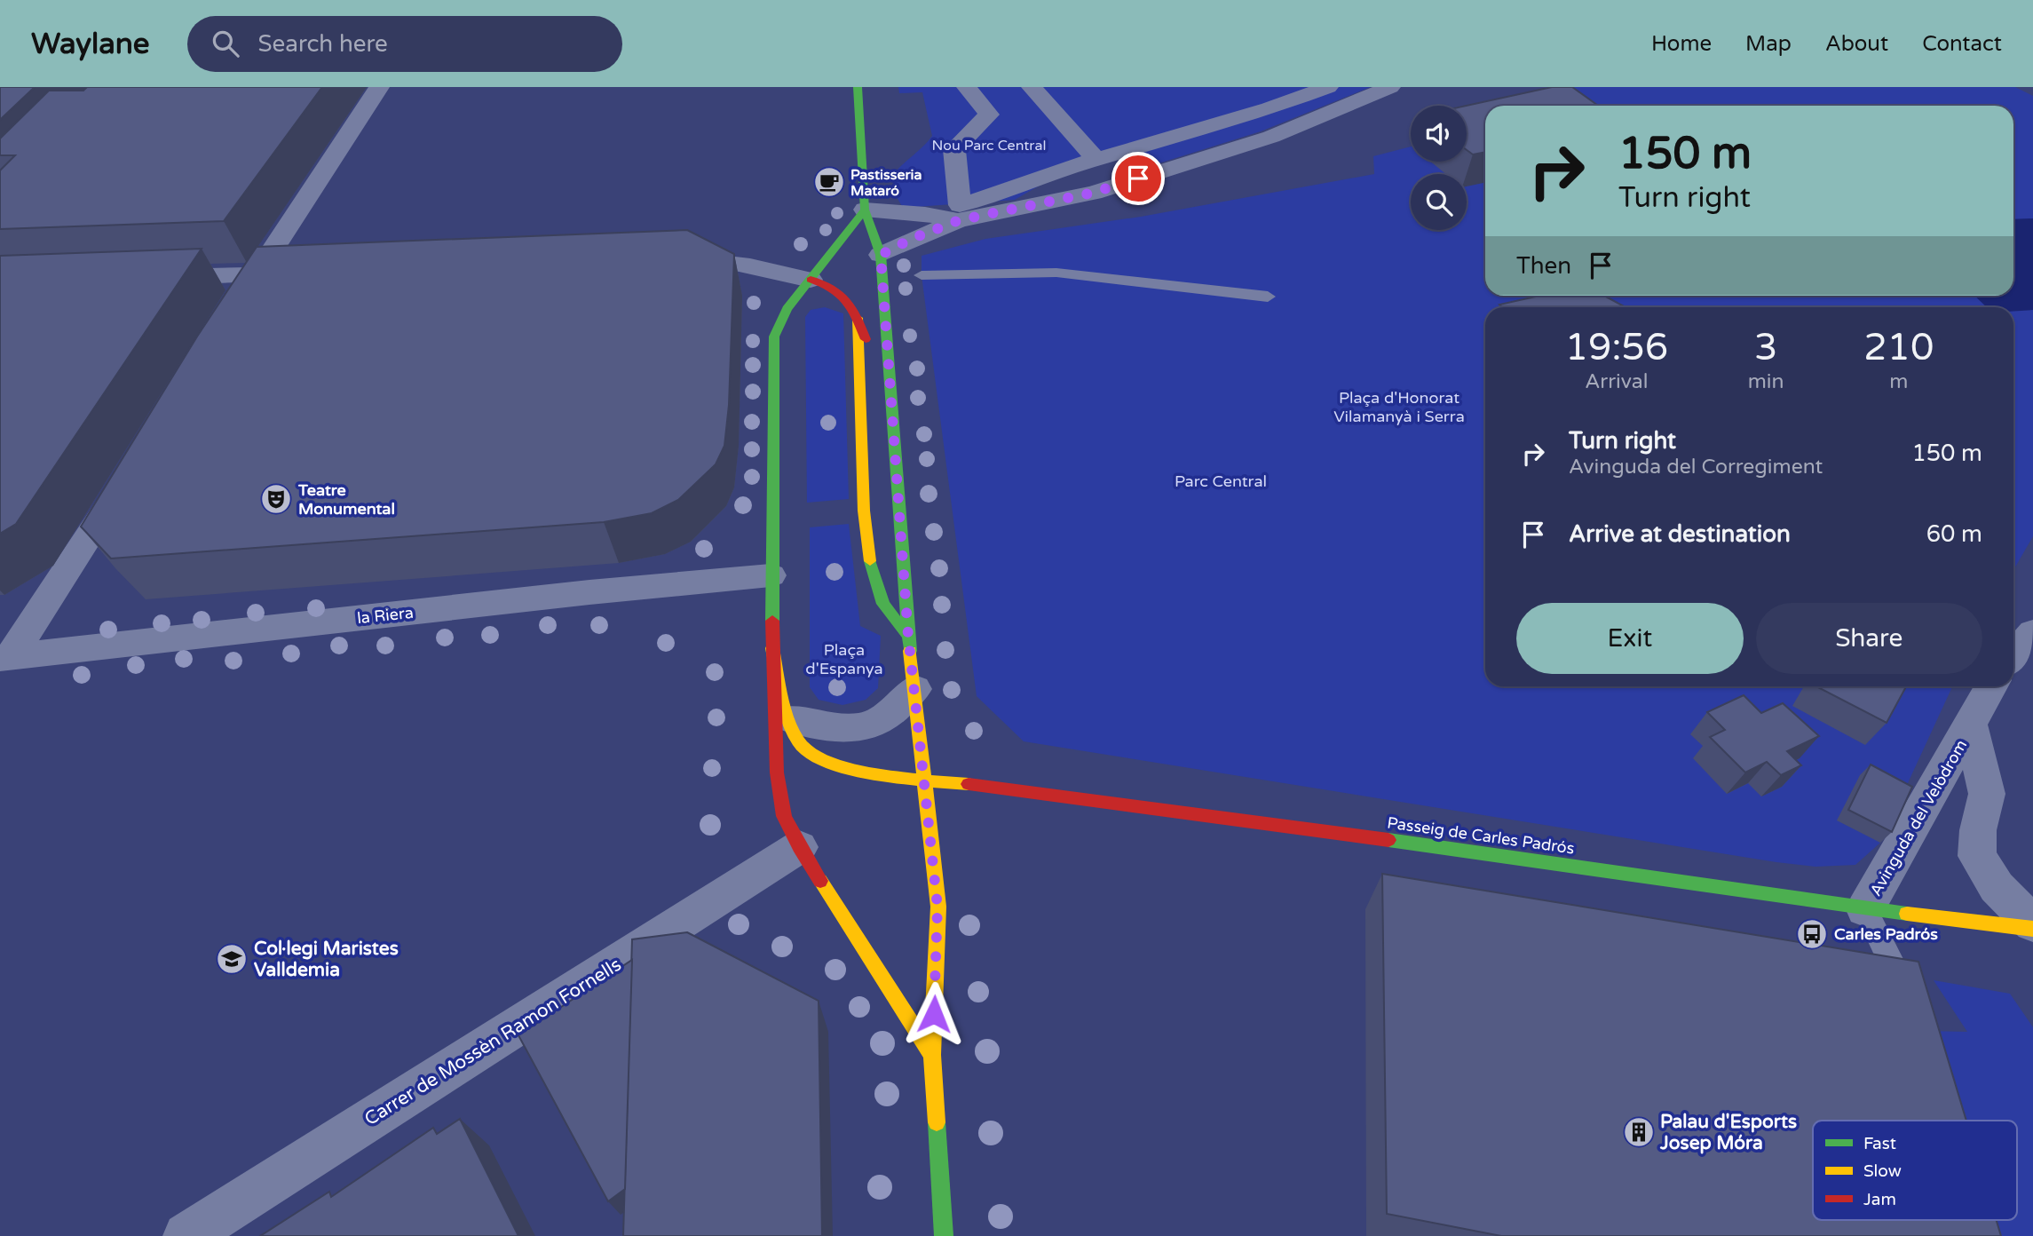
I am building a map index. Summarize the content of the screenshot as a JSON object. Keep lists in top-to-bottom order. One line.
{"streets":{"street":["la Riera","Avinguda del Velòdrom","Passeig de Carles Padrós","Carrer de Mossèn Ramon Fornells"]},"crossings":[["Avinguda del Velòdrom","Passeig de Carles Padrós"]],"parks":["Nou Parc Central","Plaça d'Honorat Vilamanyà i Serra","Parc Central","Plaça d'Espanya"],"places":{"cafe":["Pastisseria Mataró"],"theatre":["Teatre Monumental"],"bus stop":["Carles Padrós"],"school or university":["Col·legi Maristes Valldemia"],"building":["Palau d'Esports Josep Móra"]},"legend":["Fast","Slow","Jam"],"page":{"header":"Waylane","search":"Search here","nav":["Home","Map","About","Contact"],"turn":["150 m","Turn right"],"then":"Then","eta":["19:56","Arrival","3","min","210","m"],"list":[{"name":"Turn right","note":"Avinguda del Corregiment","value":"150 m"},{"name":"Arrive at destination","value":"60 m"}],"buttons":["Exit","Share"]}}
